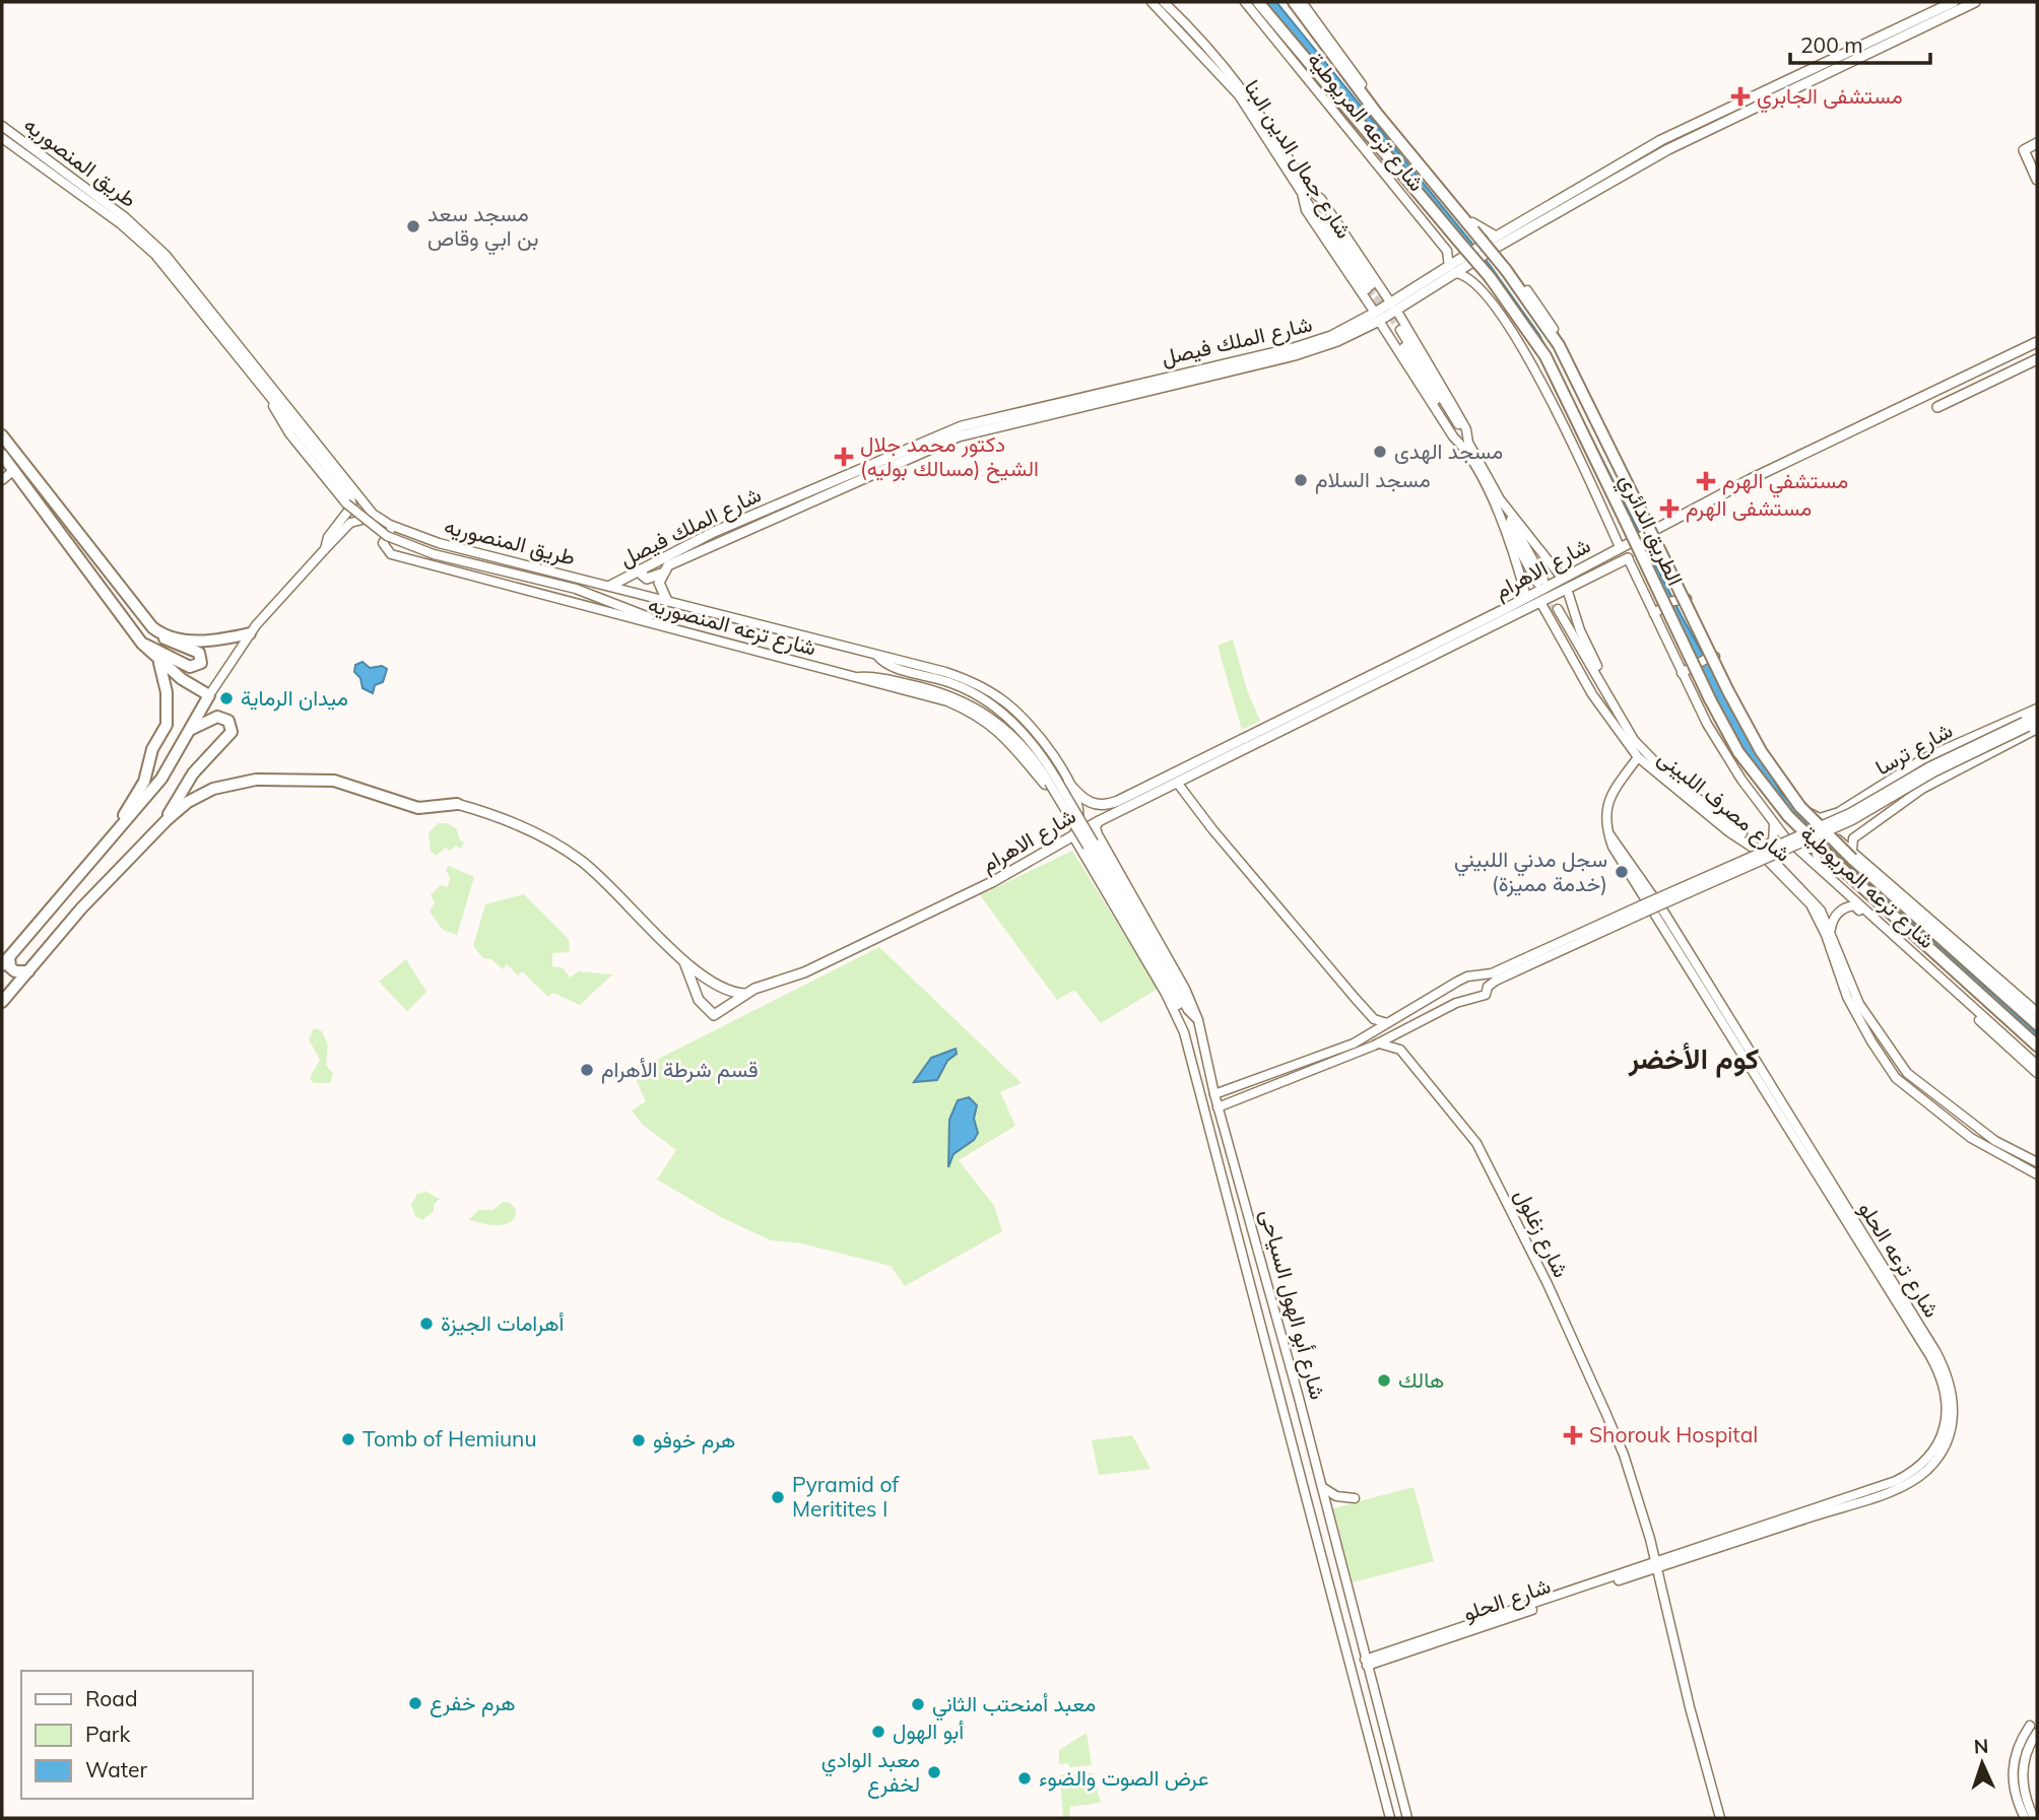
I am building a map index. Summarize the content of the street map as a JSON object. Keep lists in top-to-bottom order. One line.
{"streets":{"highway":["الطريق الدائري"],"main road":["شارع ترعه المريوطية","شارع جمال الدين البنا","طريق المنصوريه","شارع الملك فيصل","شارع الاهرام","شارع ترعه المنصوريه","شارع ترسا","شارع مصرف اللبينى","شارع زغلول","شارع ترعه الحلو","شارع أبو الهول السياحى","شارع الحلو"]},"crossings":[["شارع ترعه المريوطية","شارع الملك فيصل"],["شارع ترعه المريوطية","شارع الاهرام"],["شارع ترعه المريوطية","شارع ترسا"],["شارع جمال الدين البنا","شارع الملك فيصل"],["طريق المنصوريه","شارع الملك فيصل"],["طريق المنصوريه","شارع الاهرام"],["طريق المنصوريه","شارع ترعه المنصوريه"],["طريق المنصوريه","شارع أبو الهول السياحى"],["شارع الاهرام","شارع ترعه المنصوريه"],["شارع الاهرام","شارع مصرف اللبينى"],["شارع الاهرام","شارع أبو الهول السياحى"],["شارع مصرف اللبينى","شارع ترعه الحلو"],["شارع زغلول","شارع ترعه الحلو"],["شارع زغلول","شارع الحلو"],["شارع ترعه الحلو","شارع الحلو"],["شارع أبو الهول السياحى","شارع الحلو"]],"districts":["كوم الأخضر"],"places":{"health":["مستشفى الجابري","دكتور محمد جلال الشيخ (مسالك بوليه)","مستشفي الهرم","مستشفى الهرم","Shorouk Hospital"],"other":["مسجد سعد بن ابي وقاص","مسجد الهدى","مسجد السلام","ميدان الرماية","سجل مدني اللبيني (خدمة مميزة)","قسم شرطة الأهرام","أهرامات الجيزة","هالك","Tomb of Hemiunu","هرم خوفو","Pyramid of Meritites I","هرم خفرع","معبد أمنحتب الثاني","أبو الهول","معبد الوادي لخفرع","عرض الصوت والضوء"]},"legend":["Road","Park","Water"],"scale_bar":"200 m","north":"top"}
